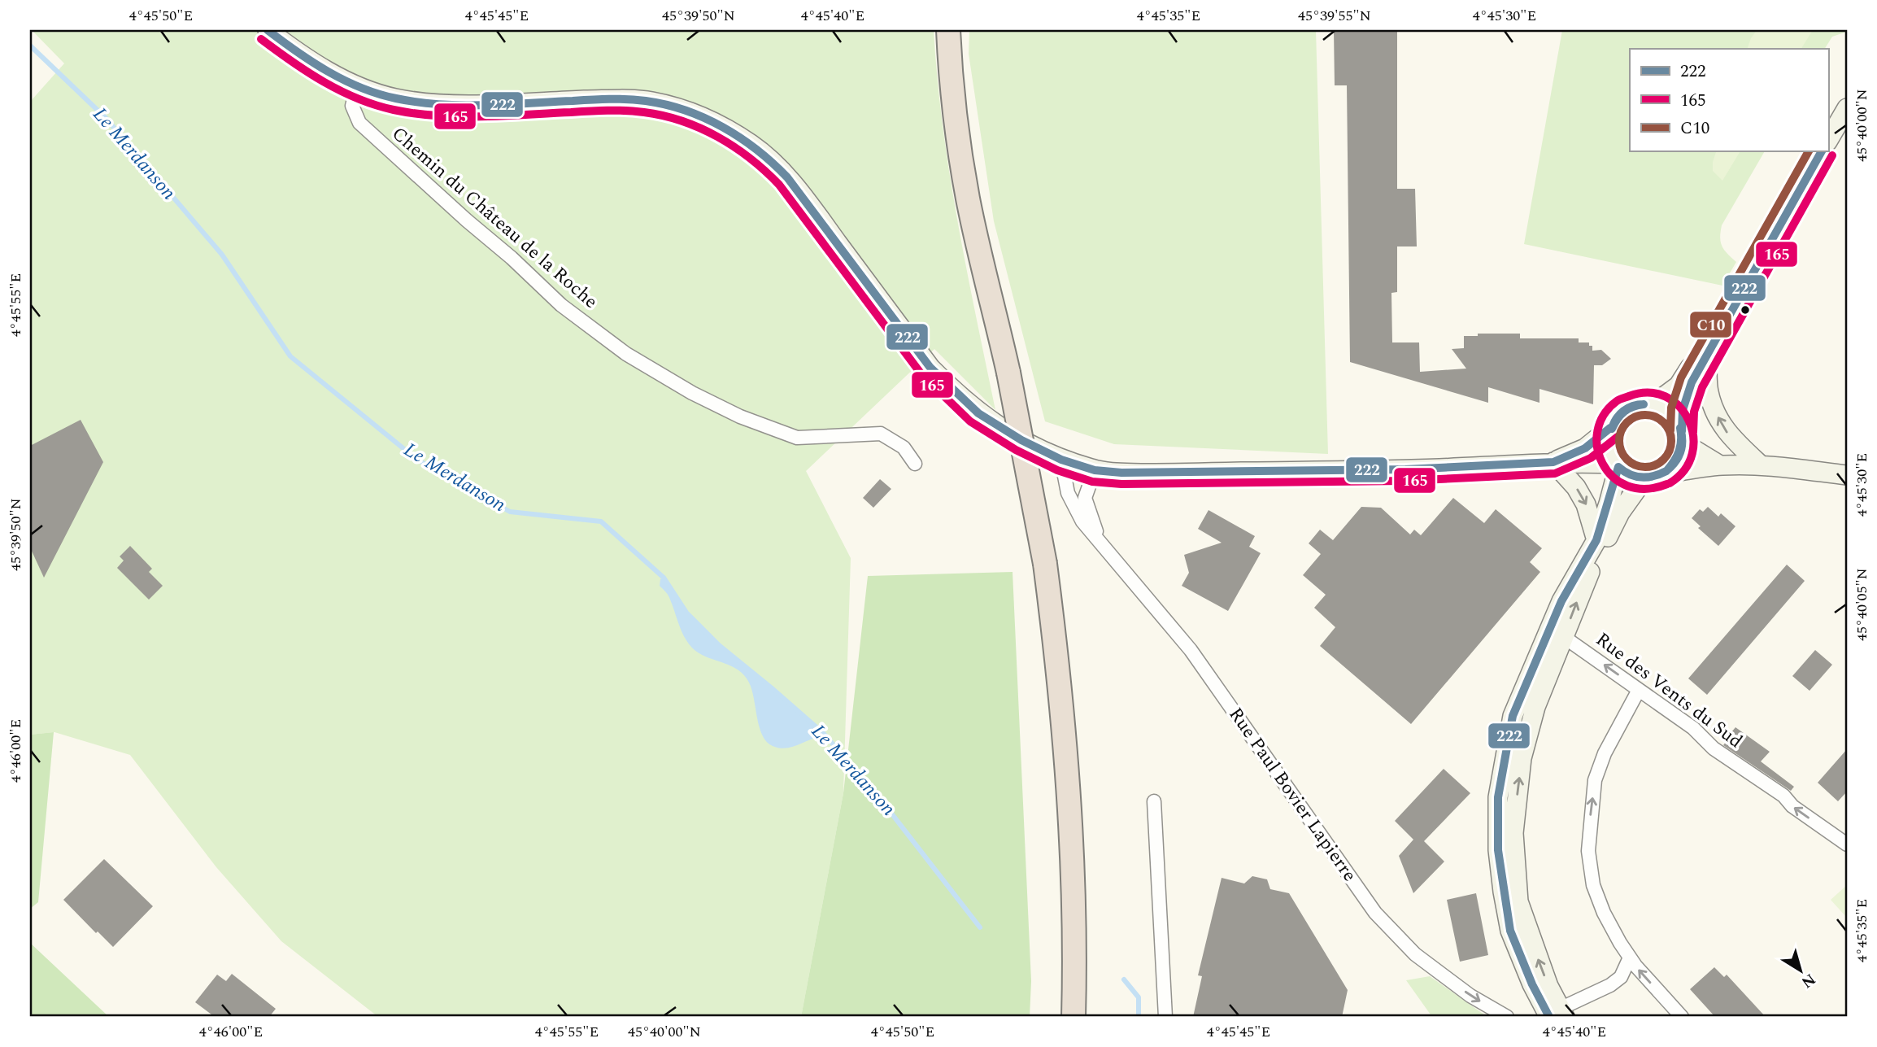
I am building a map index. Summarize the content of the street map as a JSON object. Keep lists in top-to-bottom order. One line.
{"streets":{"street":["Chemin du Château de la Roche","Rue des Vents du Sud","Rue Paul Bovier Lapierre"]},"one_way":["Rue des Vents du Sud","Rue Paul Bovier Lapierre"],"water":["Le Merdanson"],"lines":["transit line 222","transit line 165","transit line C10"],"legend":["222","165","C10"],"north":"bottom right","coordinates":["4°45'50\"E","4°45'45\"E","45°39'50\"N","4°45'40\"E","4°45'35\"E","45°39'55\"N","4°45'30\"E","45°40'00\"N","4°45'55\"E","45°40'05\"N","4°46'00\"E"]}
